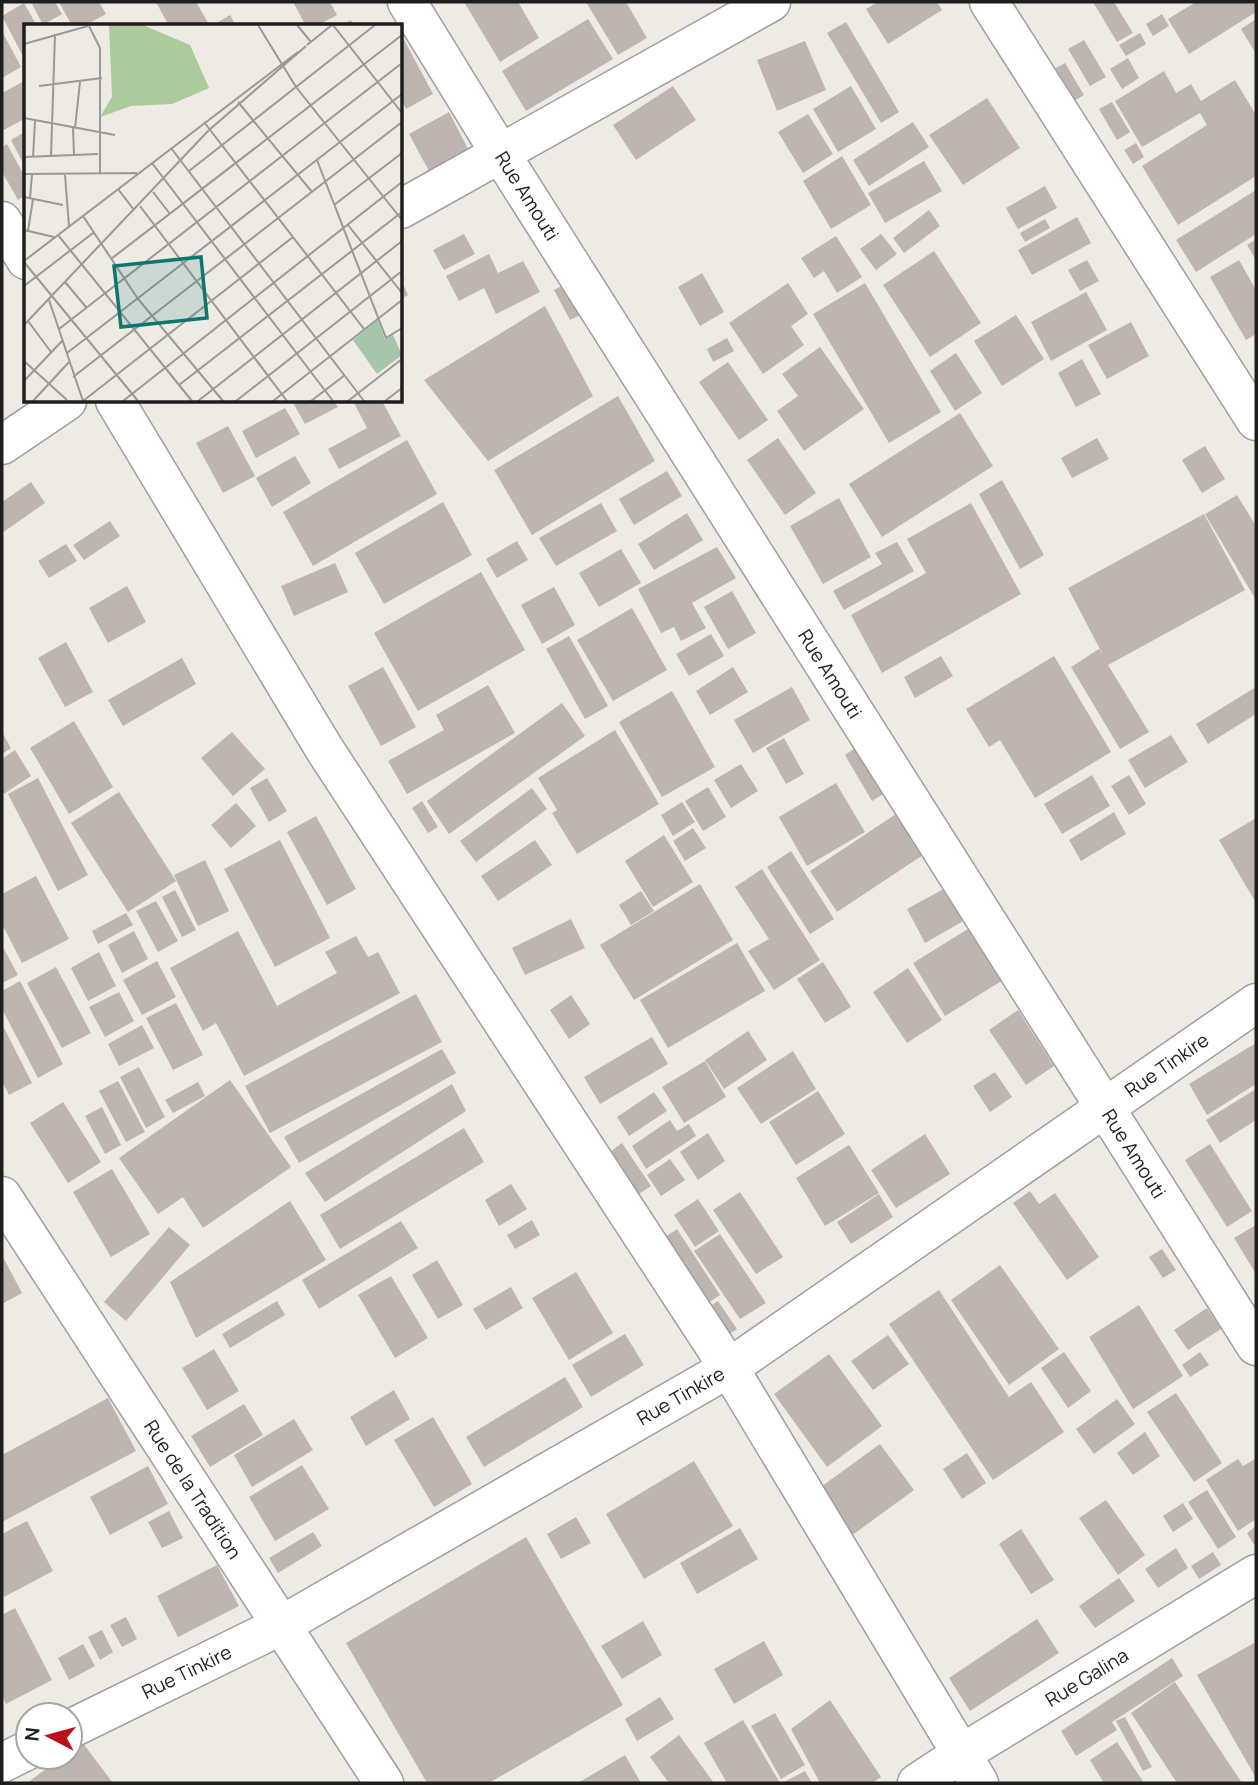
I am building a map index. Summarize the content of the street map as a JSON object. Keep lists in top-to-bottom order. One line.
{"streets":{"street":["Rue Amouti","Rue Tinkire","Rue de la Tradition","Rue Galina"]},"crossings":[["Rue Amouti","Rue Tinkire"],["Rue Tinkire","Rue de la Tradition"]],"north":"left"}
